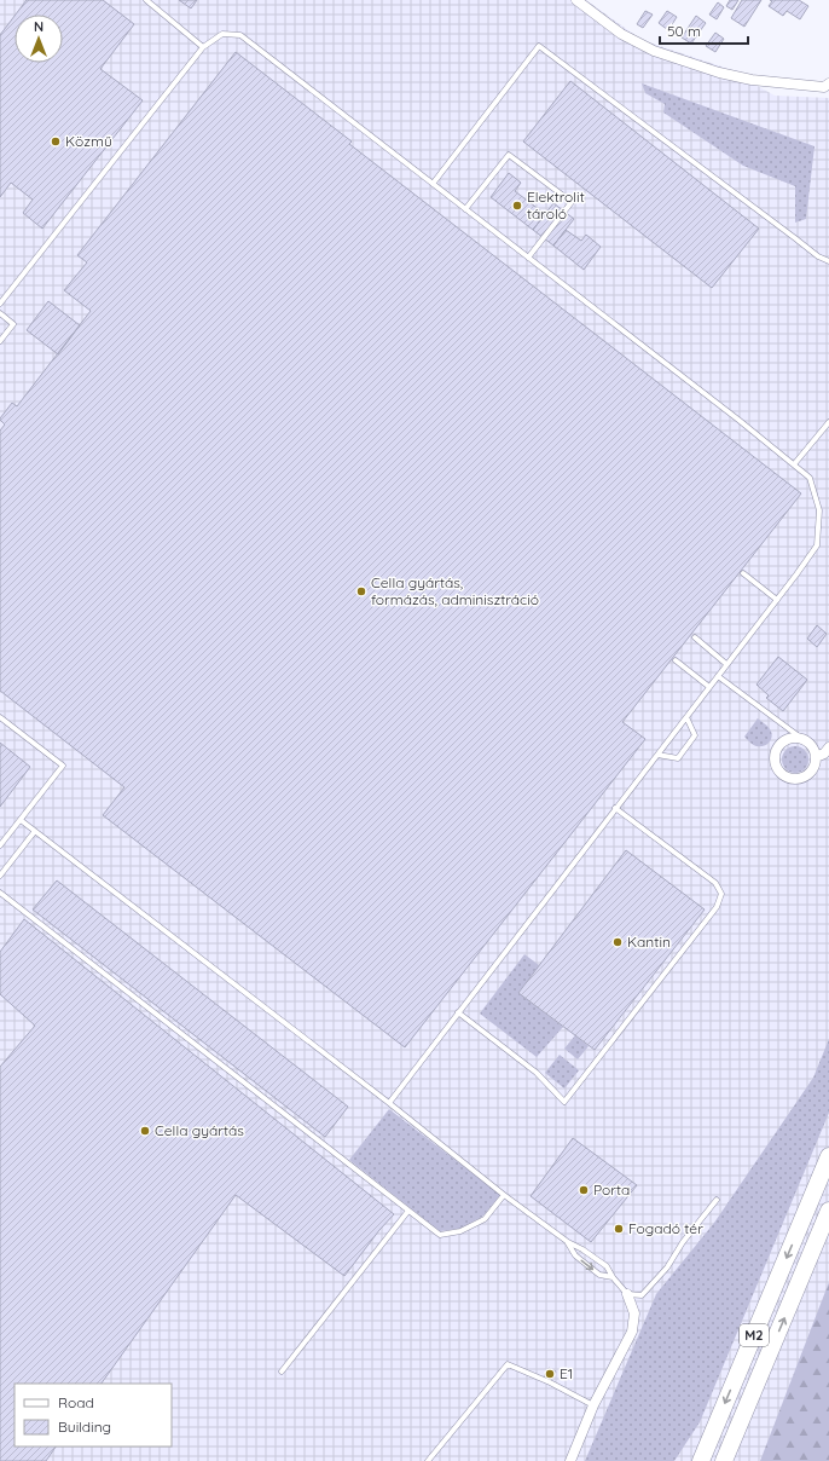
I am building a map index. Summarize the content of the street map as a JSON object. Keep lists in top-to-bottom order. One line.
{"streets":{"highway":["M2"]},"places":["Közmű","Elektrolit tároló","Cella gyártás, formázás, adminisztráció","Kantin","Cella gyártás","Porta","Fogadó tér","E1"],"legend":["Road","Building"],"scale_bar":"50 m","north":"top"}
